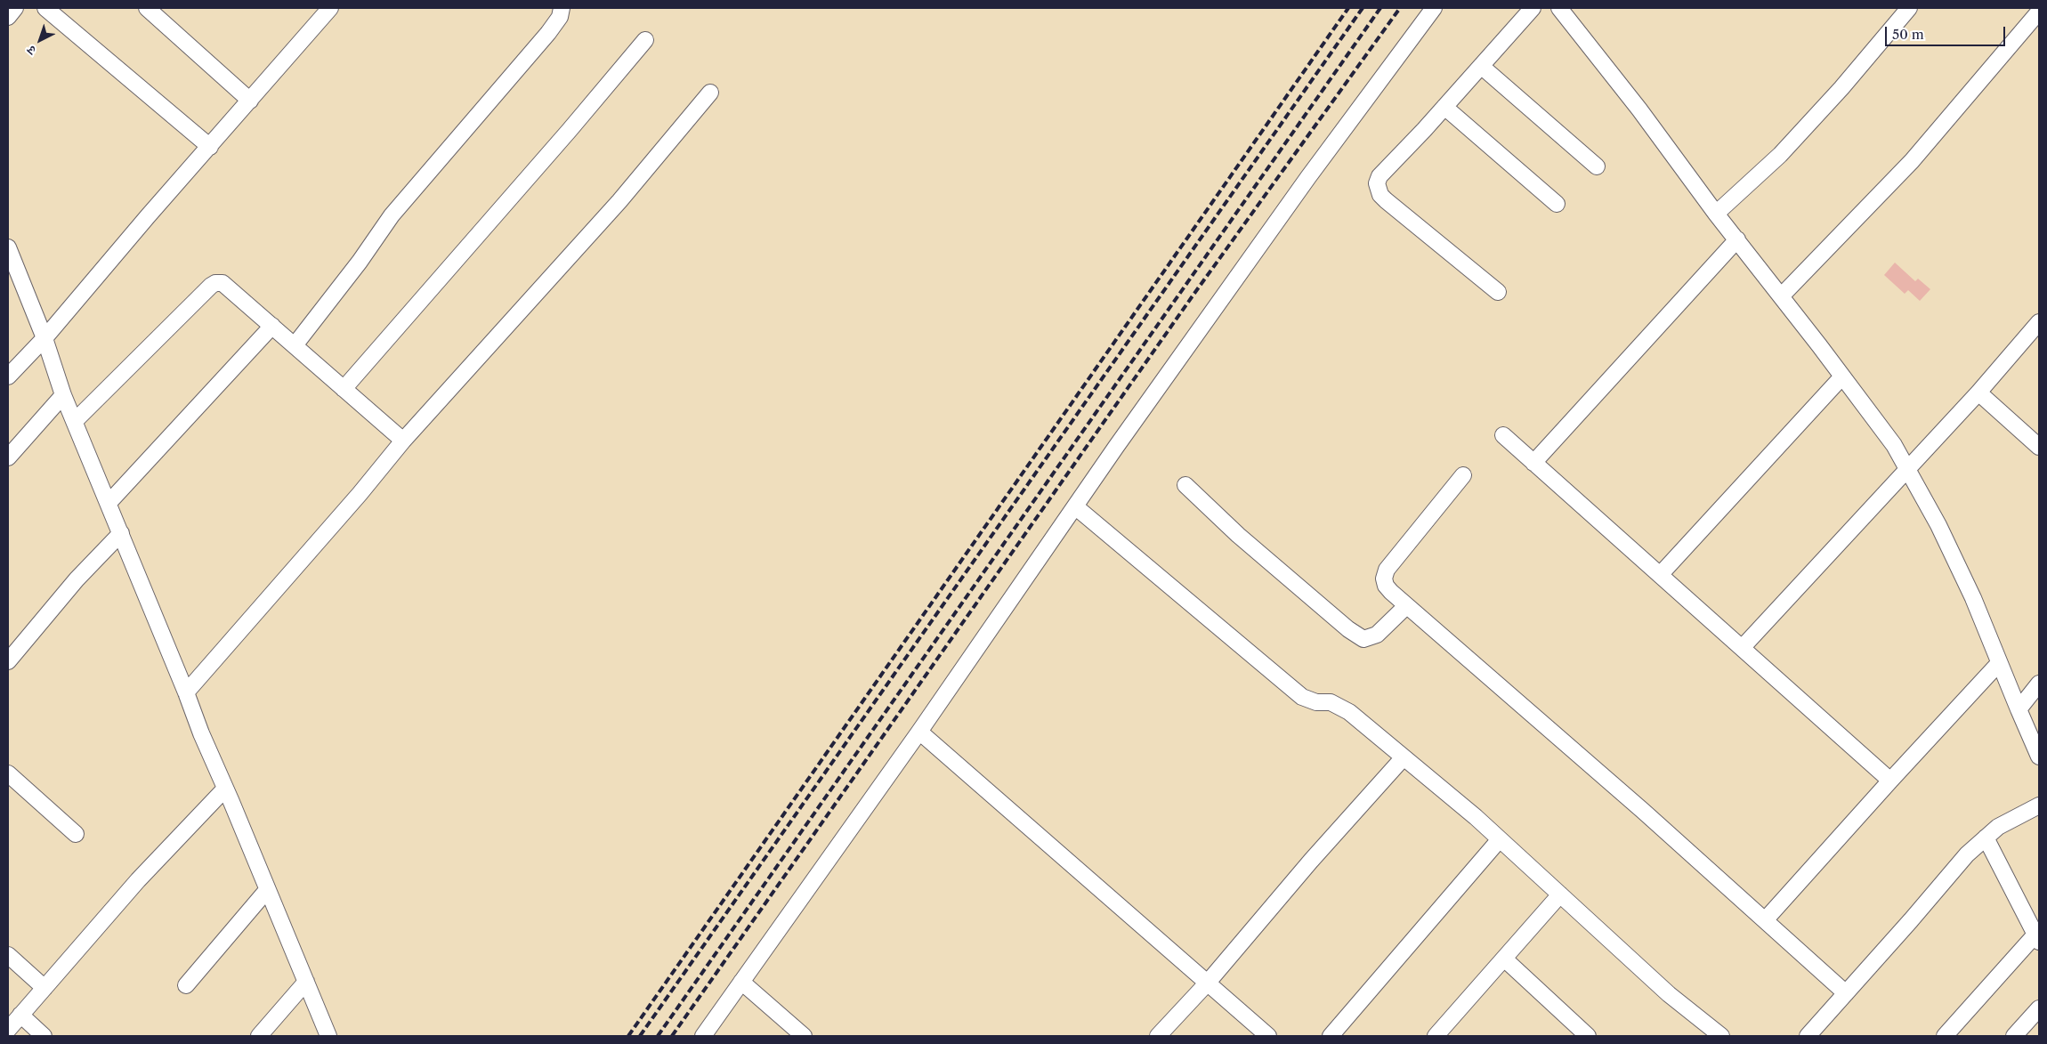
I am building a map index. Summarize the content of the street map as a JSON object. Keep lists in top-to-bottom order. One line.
{"scale_bar":"50 m","north":"bottom left"}
